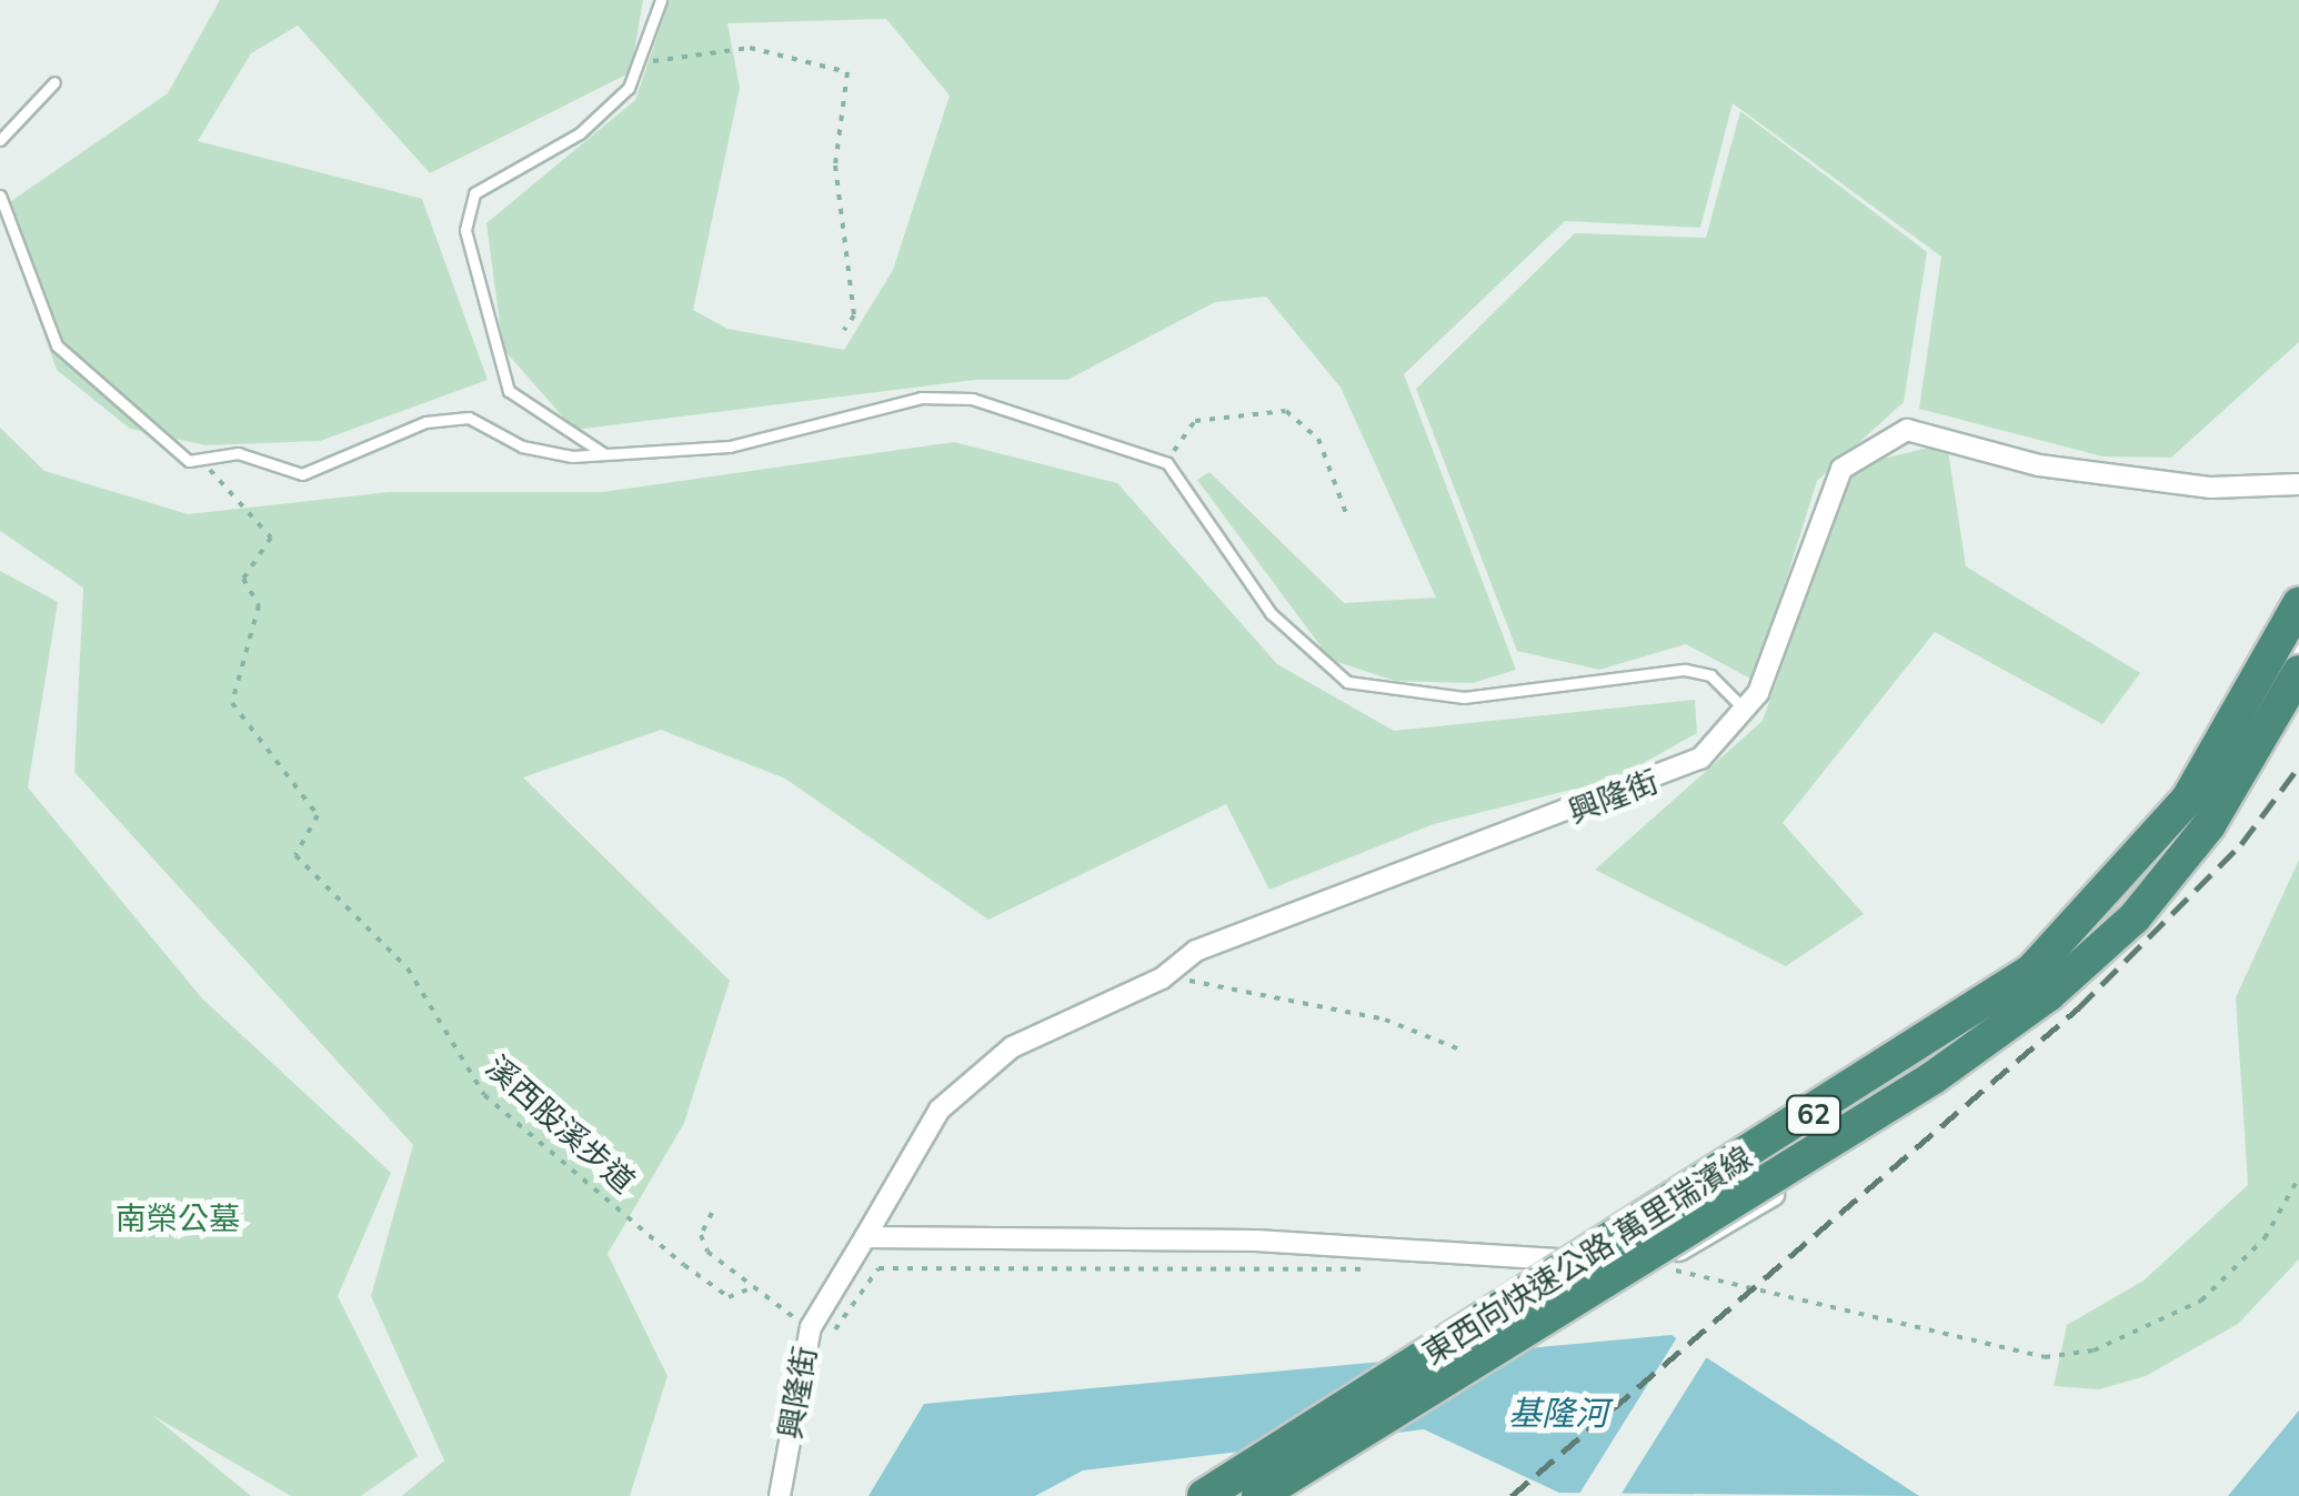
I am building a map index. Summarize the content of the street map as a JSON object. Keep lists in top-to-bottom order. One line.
{"streets":{"highway":["62","東西向快速公路 萬里瑞濱線"],"street":["興隆街"],"path":["溪西股溪步道"]},"water":["基隆河"],"parks":["南榮公墓"]}
